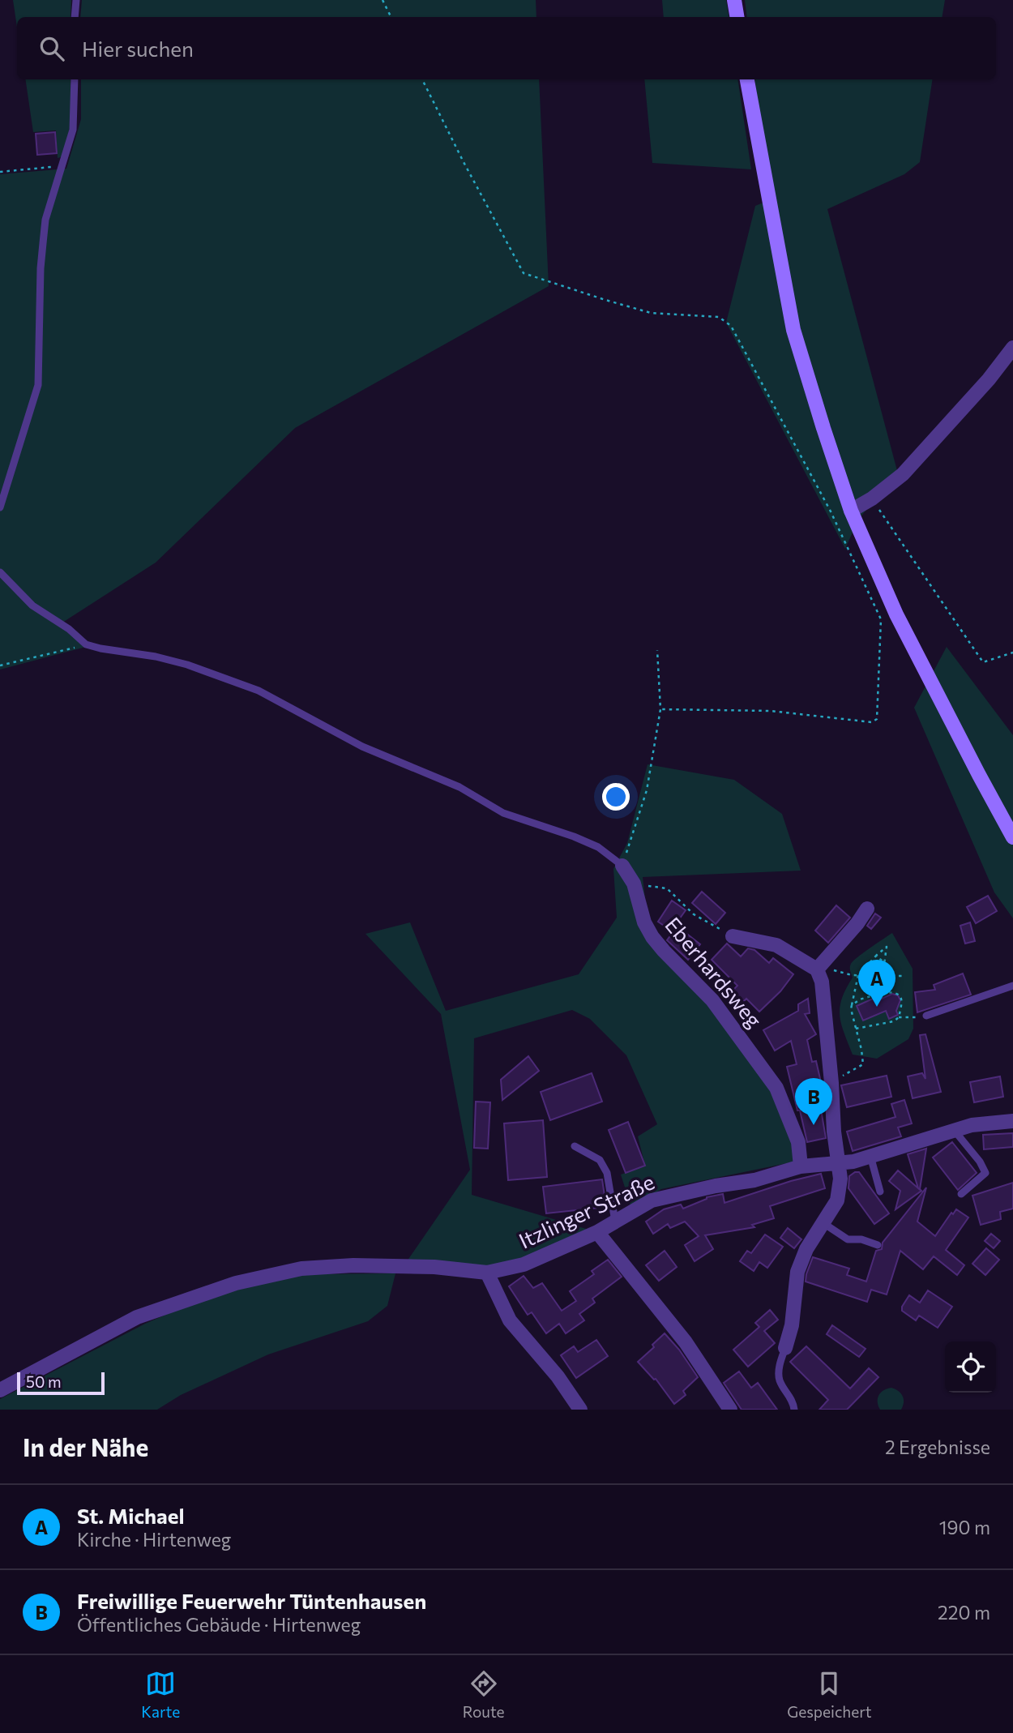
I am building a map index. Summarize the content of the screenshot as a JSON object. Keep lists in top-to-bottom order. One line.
{"streets":{"street":["Eberhardsweg","Itzlinger Straße"]},"crossings":[["Eberhardsweg","Itzlinger Straße"]],"scale_bar":"50 m","page":{"search":"Hier suchen","pins":["A","B"],"scale":"50 m","heading":["In der Nähe","2 Ergebnisse"],"list":[{"mark":"A","name":"St. Michael","note":"Kirche · Hirtenweg","value":"190 m"},{"mark":"B","name":"Freiwillige Feuerwehr Tüntenhausen","note":"Öffentliches Gebäude · Hirtenweg","value":"220 m"}],"nav":["Karte","Route","Gespeichert"]}}
